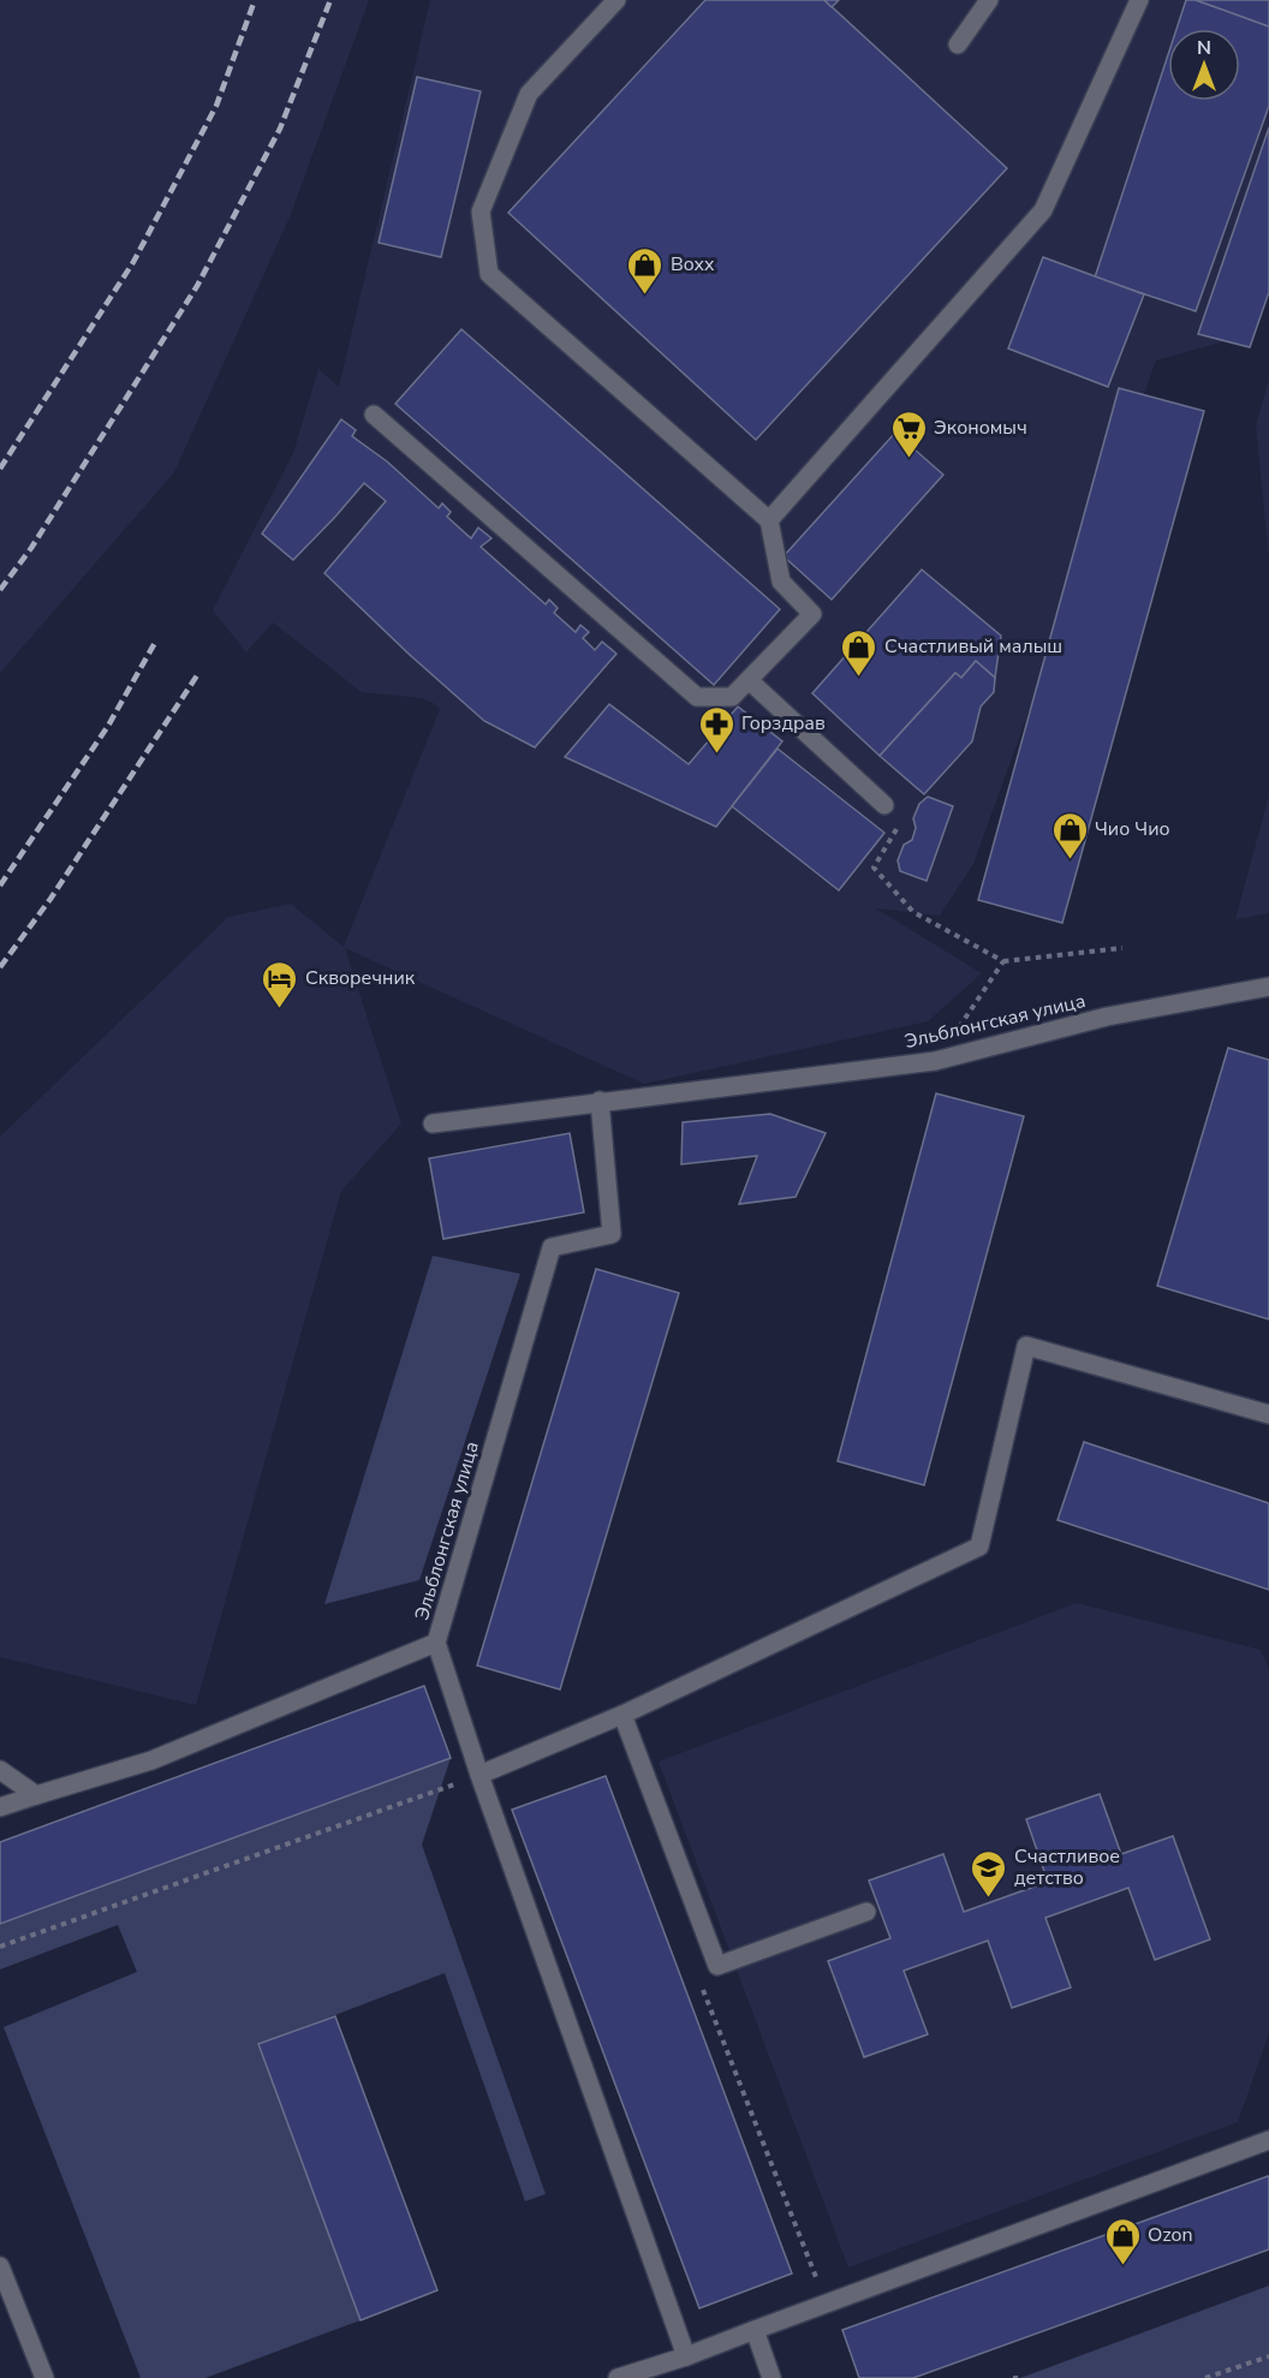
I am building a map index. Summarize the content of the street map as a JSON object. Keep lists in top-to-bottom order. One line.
{"streets":{"street":["Эльблонгская улица"]},"places":{"shop":["Boxx","Счастливый малыш","Чио Чио","Ozon"],"supermarket":["Экономыч"],"pharmacy":["Горздрав"],"hotel":["Скворечник"],"school or university":["Счастливое детство"]},"north":"top"}
